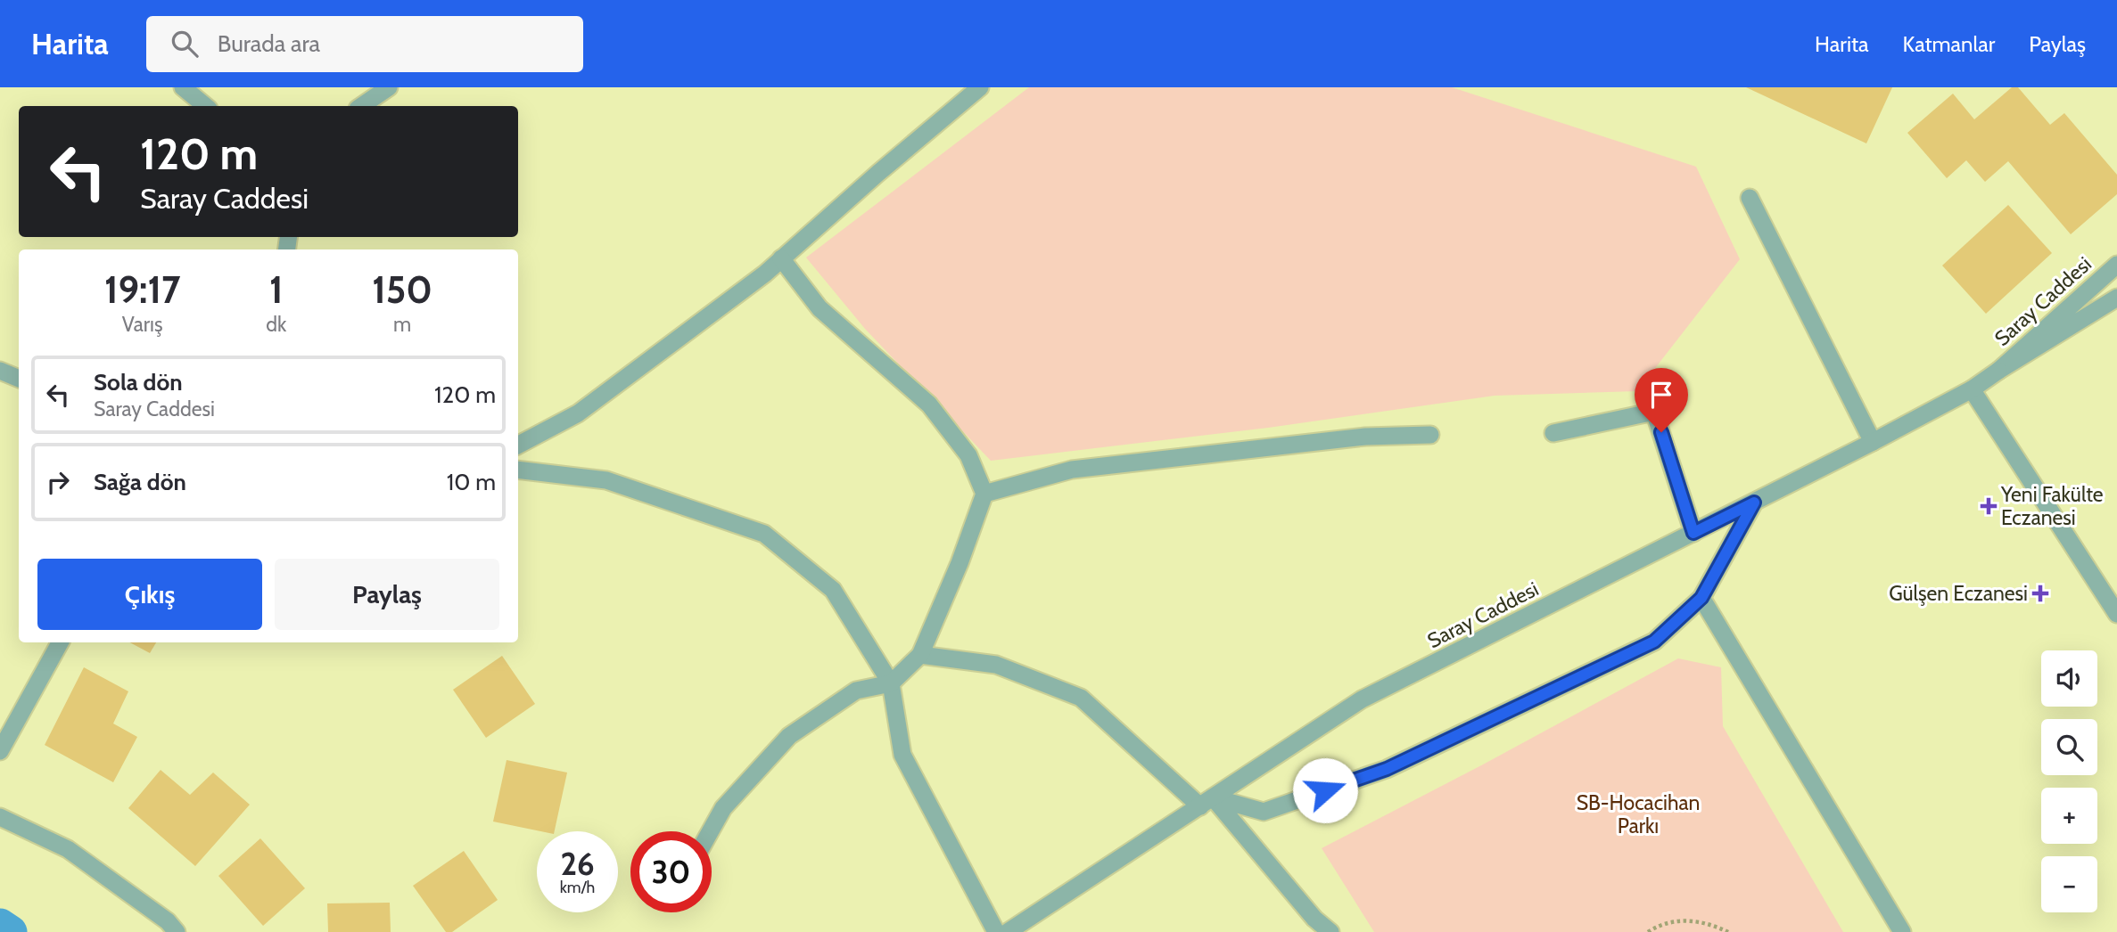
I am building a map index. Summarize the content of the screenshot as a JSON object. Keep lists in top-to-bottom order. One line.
{"streets":{"street":["Saray Caddesi"]},"parks":["SB-Hocacihan Parkı"],"places":{"health":["Yeni Fakülte Eczanesi","Gülşen Eczanesi"]},"page":{"header":"Harita","search":"Burada ara","nav":["Harita","Katmanlar","Paylaş"],"turn":["120 m","Saray Caddesi"],"eta":["19:17","Varış","1","dk","150","m"],"list":[{"name":"Sola dön","note":"Saray Caddesi","value":"120 m"},{"name":"Sağa dön","value":"10 m"}],"buttons":["Çıkış","Paylaş"],"map_buttons":["+","−"],"speed":"26 km/h","limit":"30"}}
